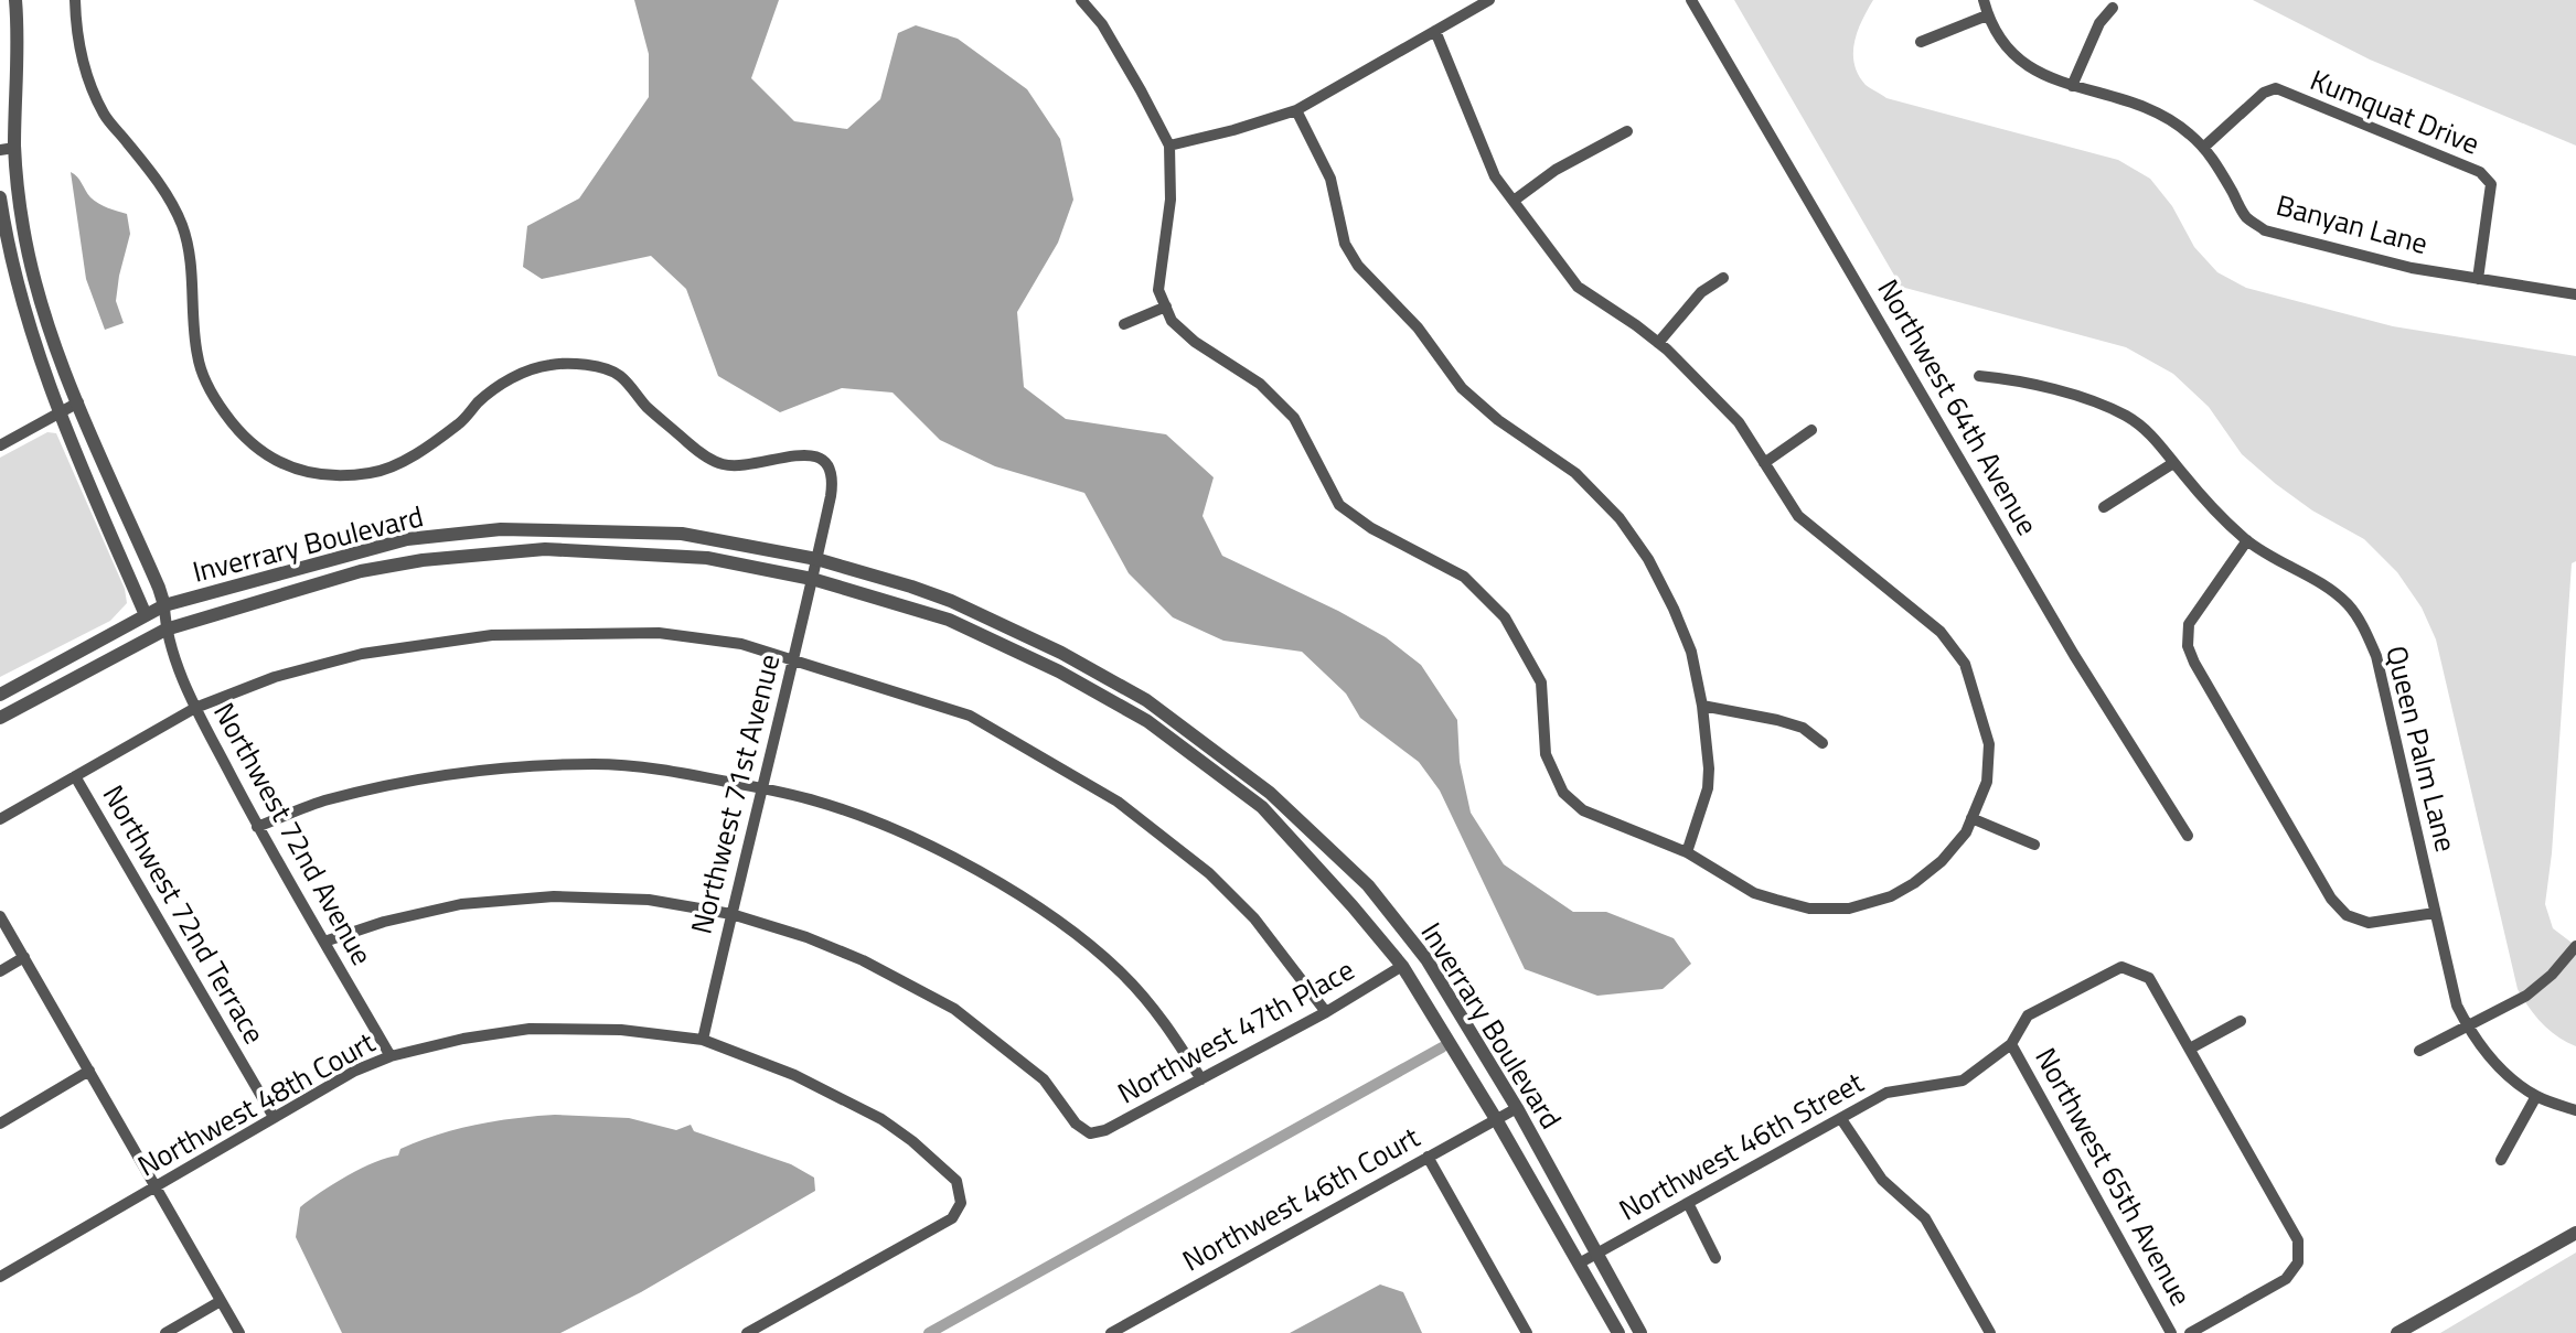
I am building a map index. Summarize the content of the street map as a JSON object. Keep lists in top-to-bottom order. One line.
{"streets":{"street":["Kumquat Drive","Banyan Lane","Northwest 64th Avenue","Inverrary Boulevard","Queen Palm Lane","Northwest 71st Avenue","Northwest 72nd Avenue","Northwest 72nd Terrace","Northwest 47th Place","Northwest 48th Court","Northwest 46th Street","Northwest 65th Avenue","Northwest 46th Court"]},"crossings":[["Kumquat Drive","Banyan Lane"],["Inverrary Boulevard","Northwest 71st Avenue"],["Inverrary Boulevard","Northwest 72nd Avenue"],["Inverrary Boulevard","Northwest 47th Place"],["Inverrary Boulevard","Northwest 46th Street"],["Inverrary Boulevard","Northwest 46th Court"],["Northwest 71st Avenue","Northwest 47th Place"],["Northwest 71st Avenue","Northwest 48th Court"],["Northwest 72nd Avenue","Northwest 48th Court"],["Northwest 72nd Terrace","Northwest 48th Court"],["Northwest 46th Street","Northwest 65th Avenue"]]}
